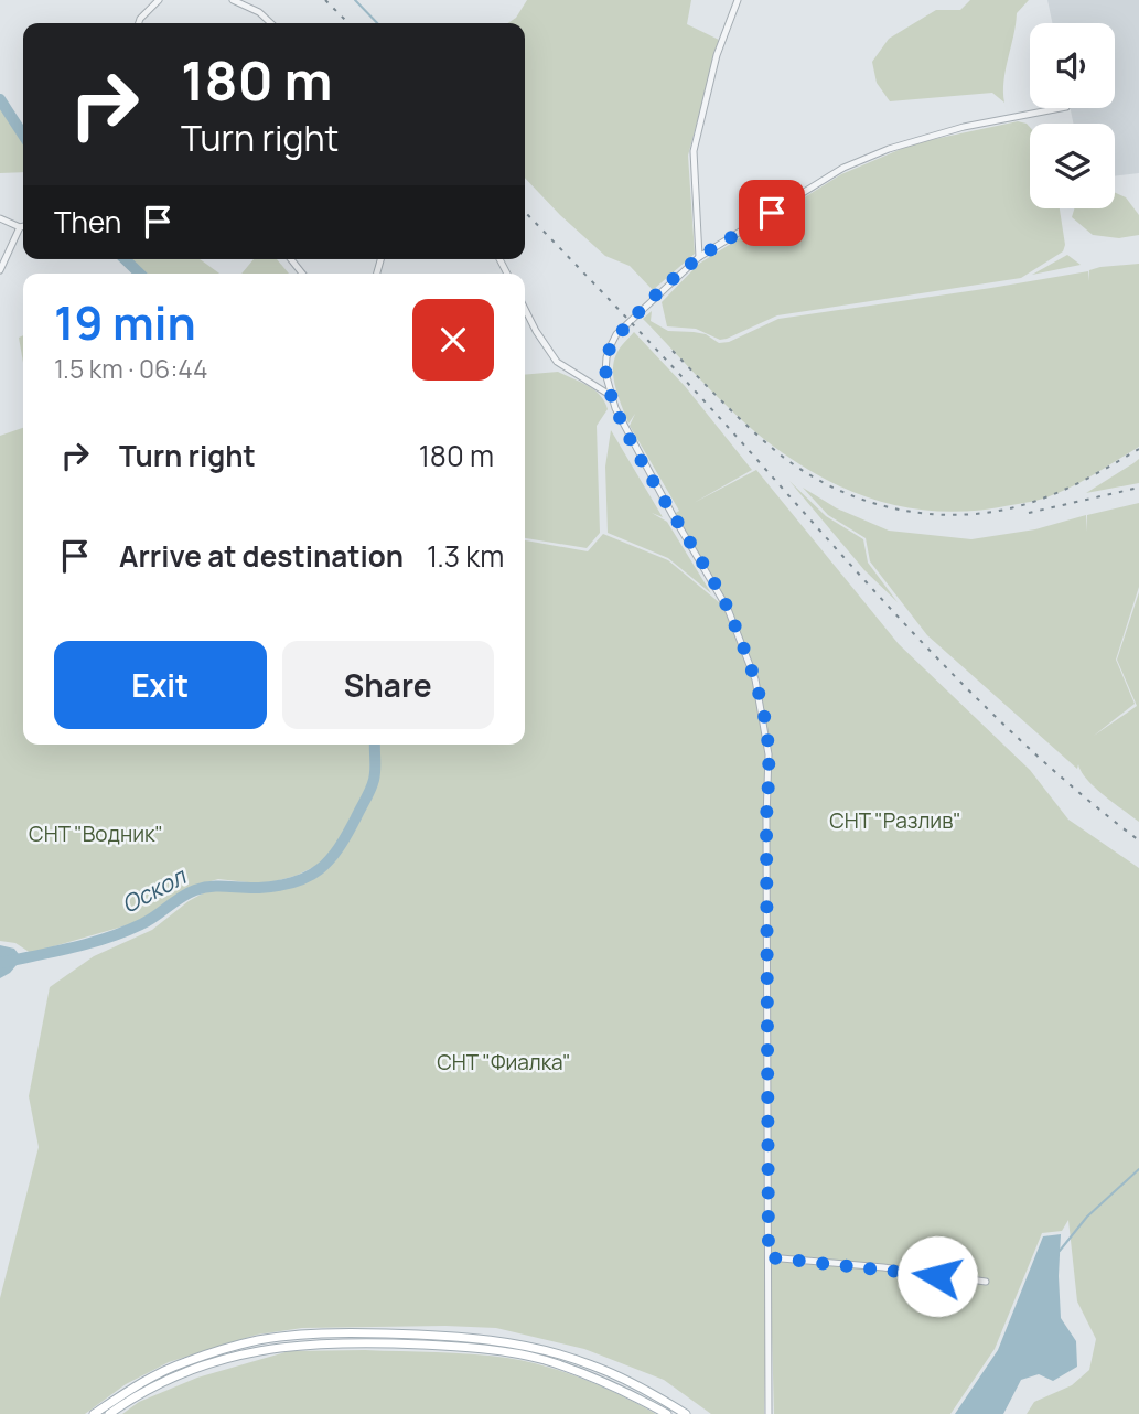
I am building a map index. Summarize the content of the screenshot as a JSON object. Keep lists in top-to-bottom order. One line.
{"water":["Оскол"],"parks":["СНТ \"Разлив\"","СНТ \"Водник\"","СНТ \"Фиалка\""],"page":{"turn":["180 m","Turn right"],"then":"Then","heading":["19 min","1.5 km · 06:44"],"list":[{"name":"Turn right","value":"180 m"},{"name":"Arrive at destination","value":"1.3 km"}],"buttons":["Exit","Share"]}}
